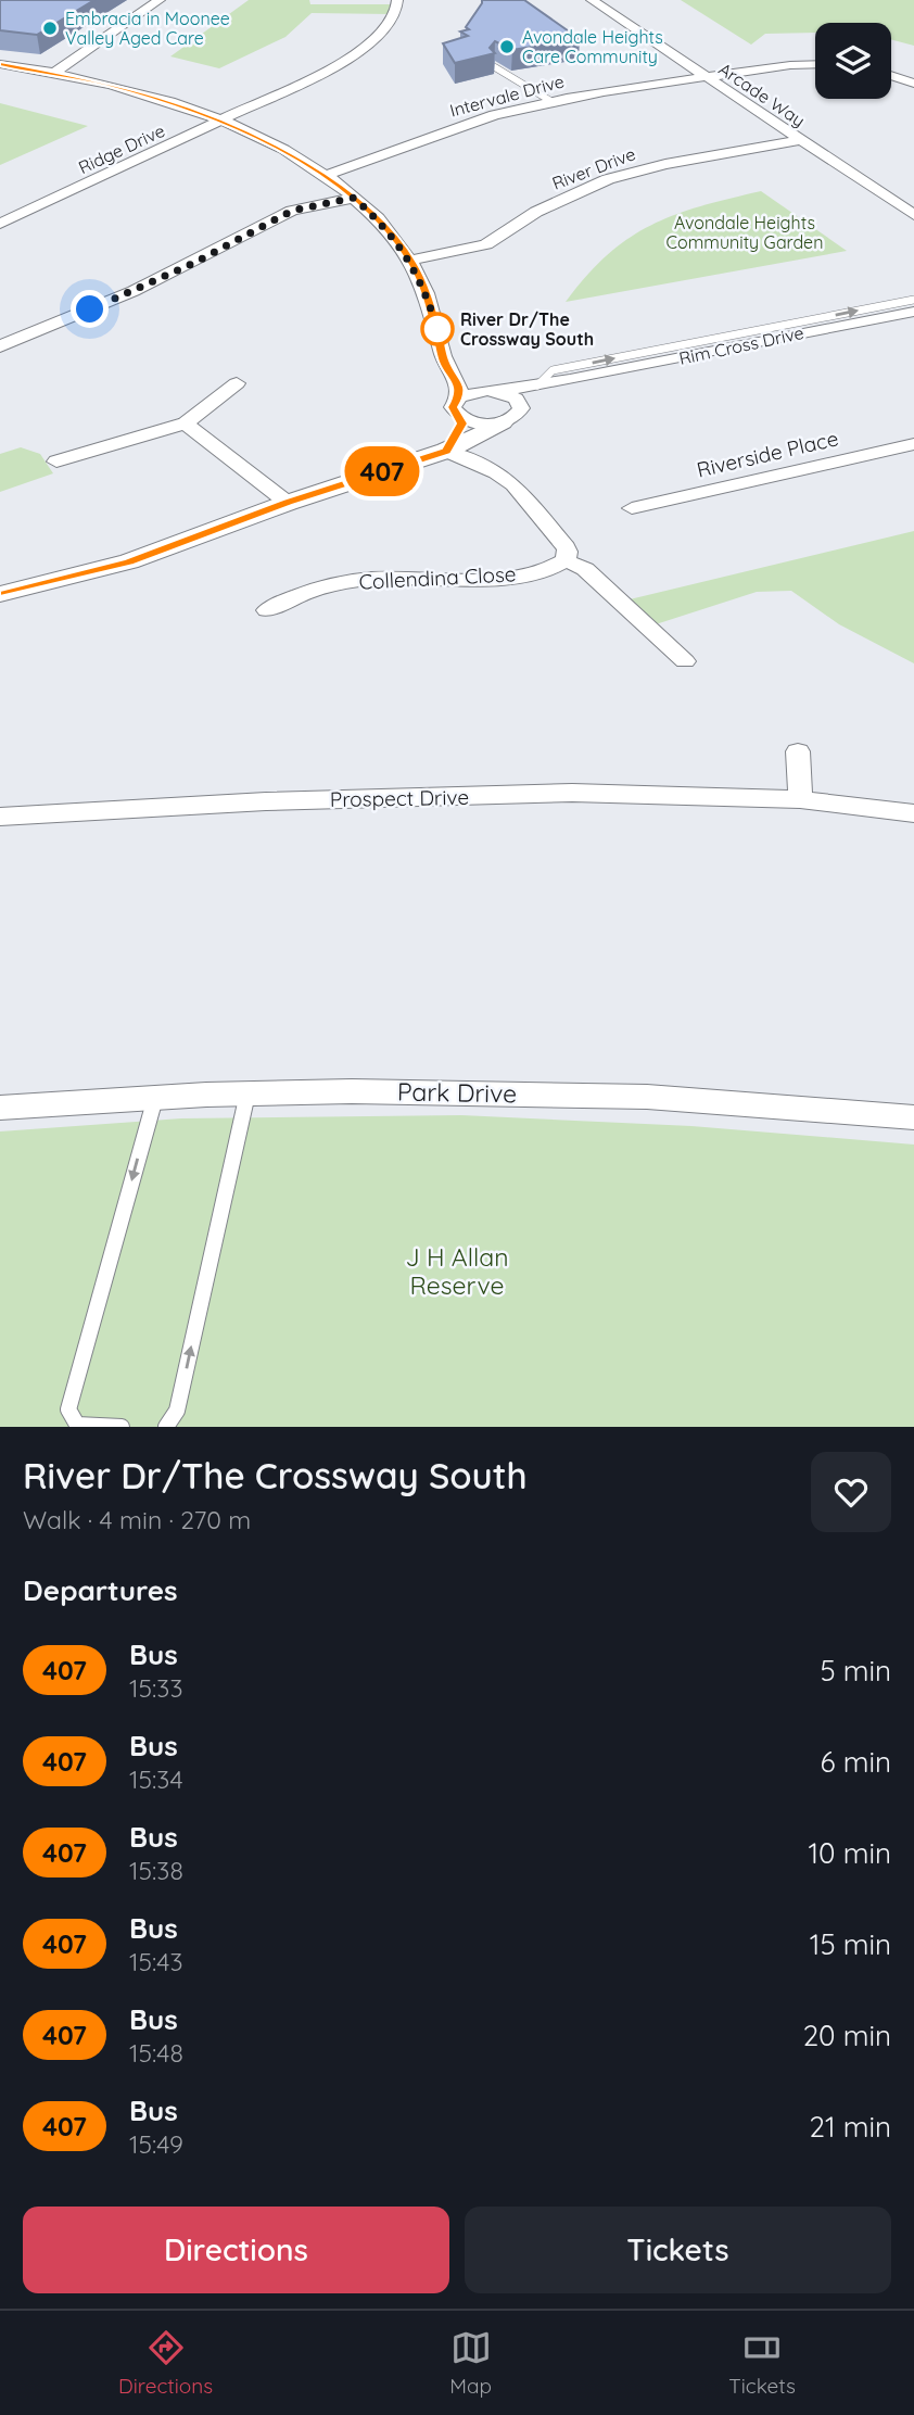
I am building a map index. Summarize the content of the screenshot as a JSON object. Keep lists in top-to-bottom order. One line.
{"streets":{"street":["Arcade Way","Intervale Drive","Ridge Drive","River Drive","Rim Cross Drive","Riverside Place","Collendina Close","Prospect Drive","Park Drive"]},"crossings":[["Arcade Way","Intervale Drive"],["Arcade Way","River Drive"]],"parks":["Avondale Heights Community Garden","J H Allan Reserve"],"places":["Embracia in Moonee Valley Aged Care","Avondale Heights Care Community","River Dr/The Crossway South"],"lines":["bus line 407"],"page":{"on_map":"407","heading":[["River Dr/The Crossway South","Walk · 4 min · 270 m"],"Departures"],"list":[{"mark":"407","name":"Bus","note":"15:33","value":"5 min"},{"mark":"407","name":"Bus","note":"15:34","value":"6 min"},{"mark":"407","name":"Bus","note":"15:38","value":"10 min"},{"mark":"407","name":"Bus","note":"15:43","value":"15 min"},{"mark":"407","name":"Bus","note":"15:48","value":"20 min"},{"mark":"407","name":"Bus","note":"15:49","value":"21 min"}],"buttons":["Directions","Tickets"],"tabs":["Directions","Map","Tickets"]}}
